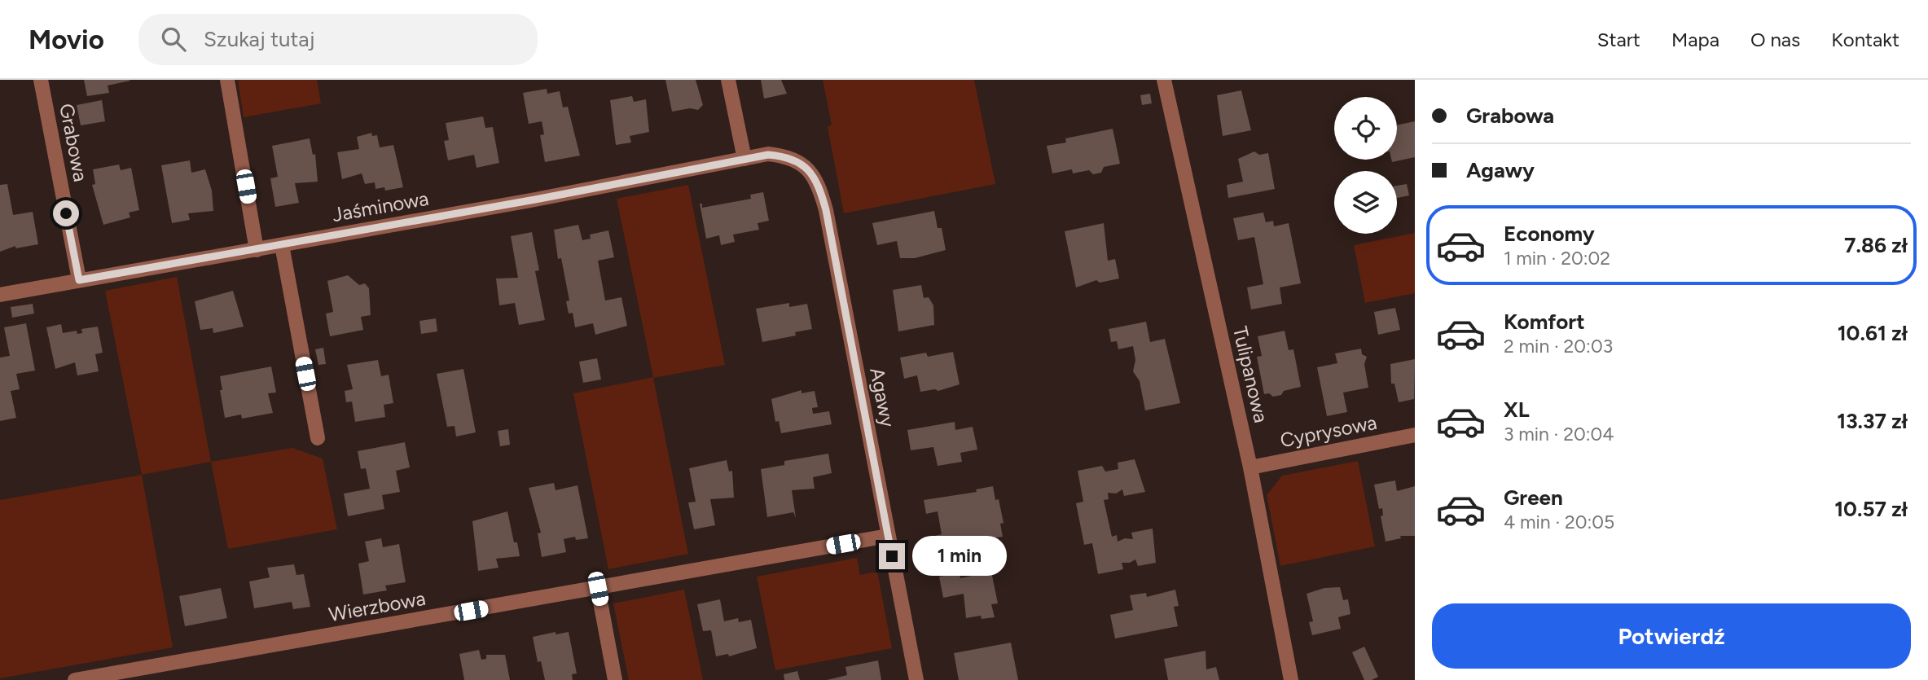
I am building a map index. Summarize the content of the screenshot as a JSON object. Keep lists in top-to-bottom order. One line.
{"streets":{"street":["Grabowa","Jaśminowa","Tulipanowa","Agawy","Cyprysowa","Wierzbowa"]},"crossings":[["Grabowa","Jaśminowa"],["Jaśminowa","Agawy"],["Tulipanowa","Cyprysowa"],["Agawy","Wierzbowa"]],"page":{"header":"Movio","search":"Szukaj tutaj","nav":["Start","Mapa","O nas","Kontakt"],"banner":["Grabowa","Agawy"],"list":[{"name":"Economy","note":"1 min · 20:02","value":"7.86 zł"},{"name":"Komfort","note":"2 min · 20:03","value":"10.61 zł"},{"name":"XL","note":"3 min · 20:04","value":"13.37 zł"},{"name":"Green","note":"4 min · 20:05","value":"10.57 zł"}],"bubble":"1 min","buttons":"Potwierdź"}}
